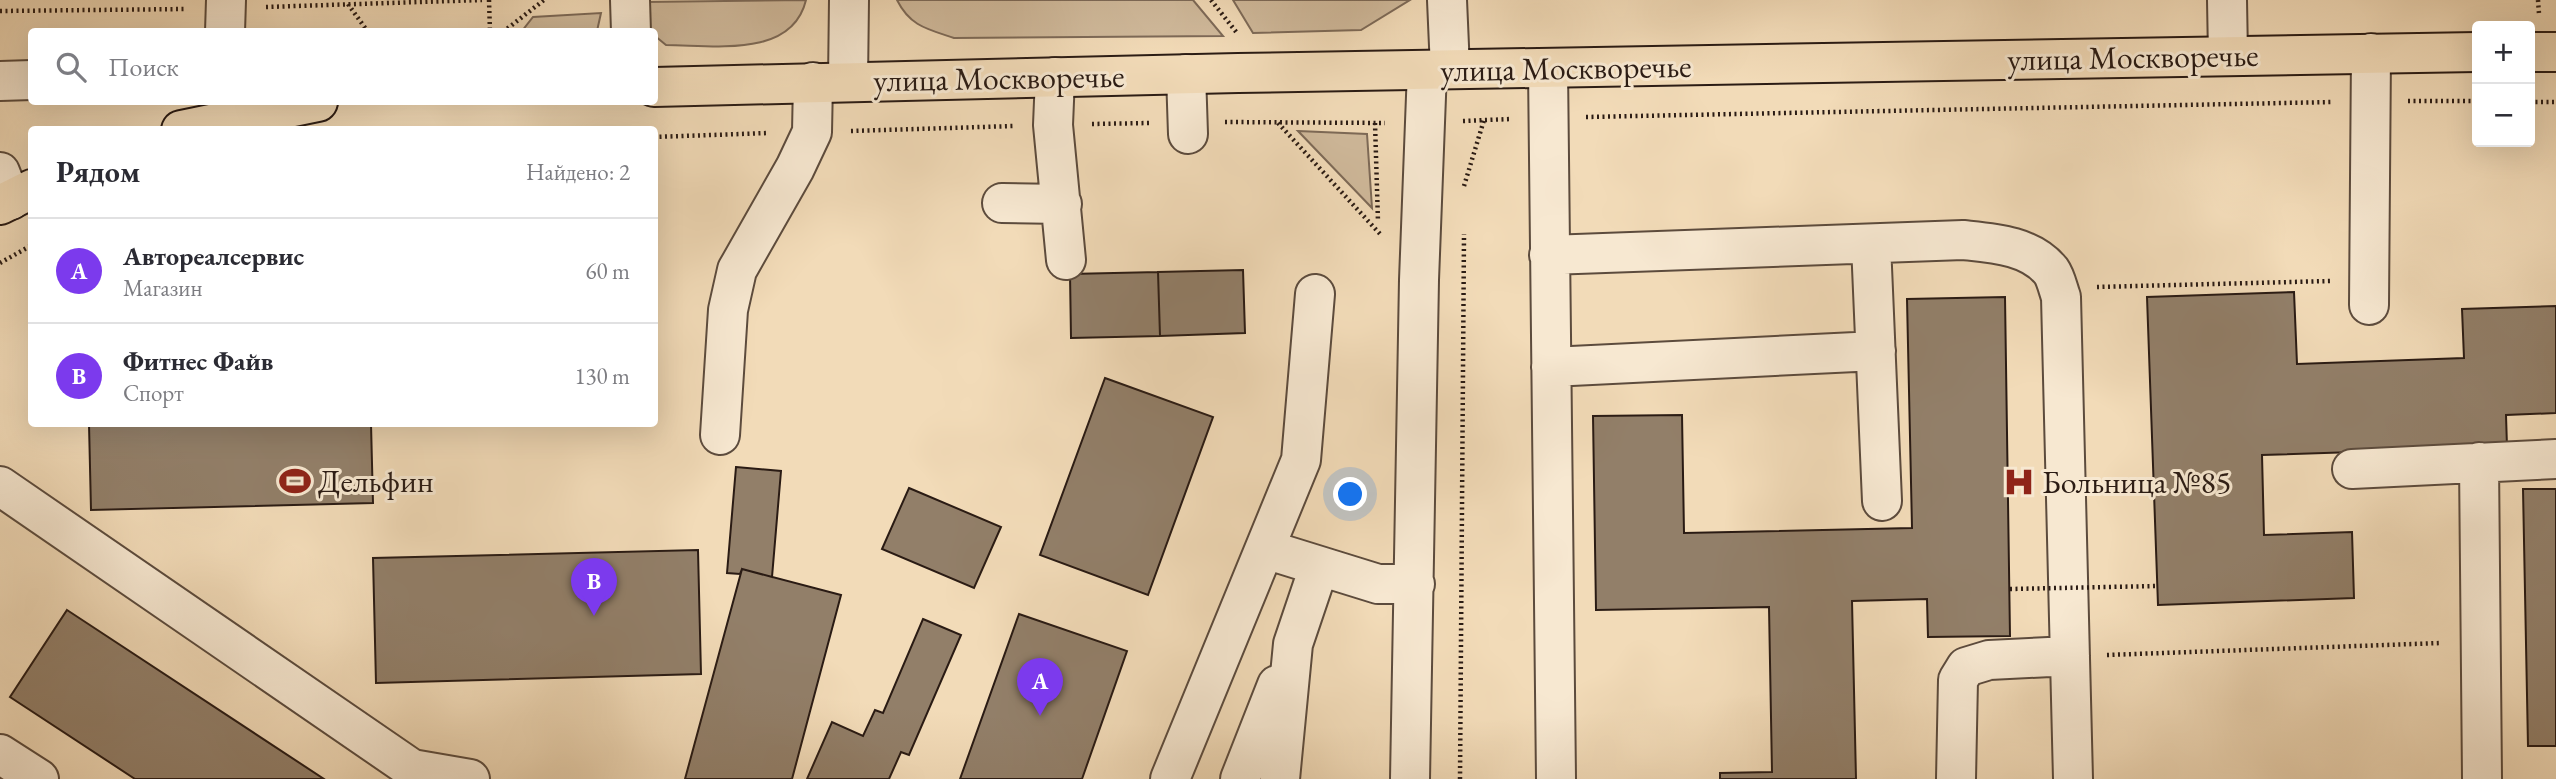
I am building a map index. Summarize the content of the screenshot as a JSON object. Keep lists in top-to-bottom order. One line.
{"streets":{"main road":["улица Москворечье"]},"places":{"sports":["Дельфин"],"hospital":["Больница №85"]},"page":{"map_buttons":["+","−"],"search":"Поиск","heading":["Рядом","Найдено: 2"],"list":[{"mark":"A","name":"Автореалсервис","note":"Магазин","value":"60 m"},{"mark":"B","name":"Фитнес Файв","note":"Спорт","value":"130 m"}],"pins":["B","A"]}}
